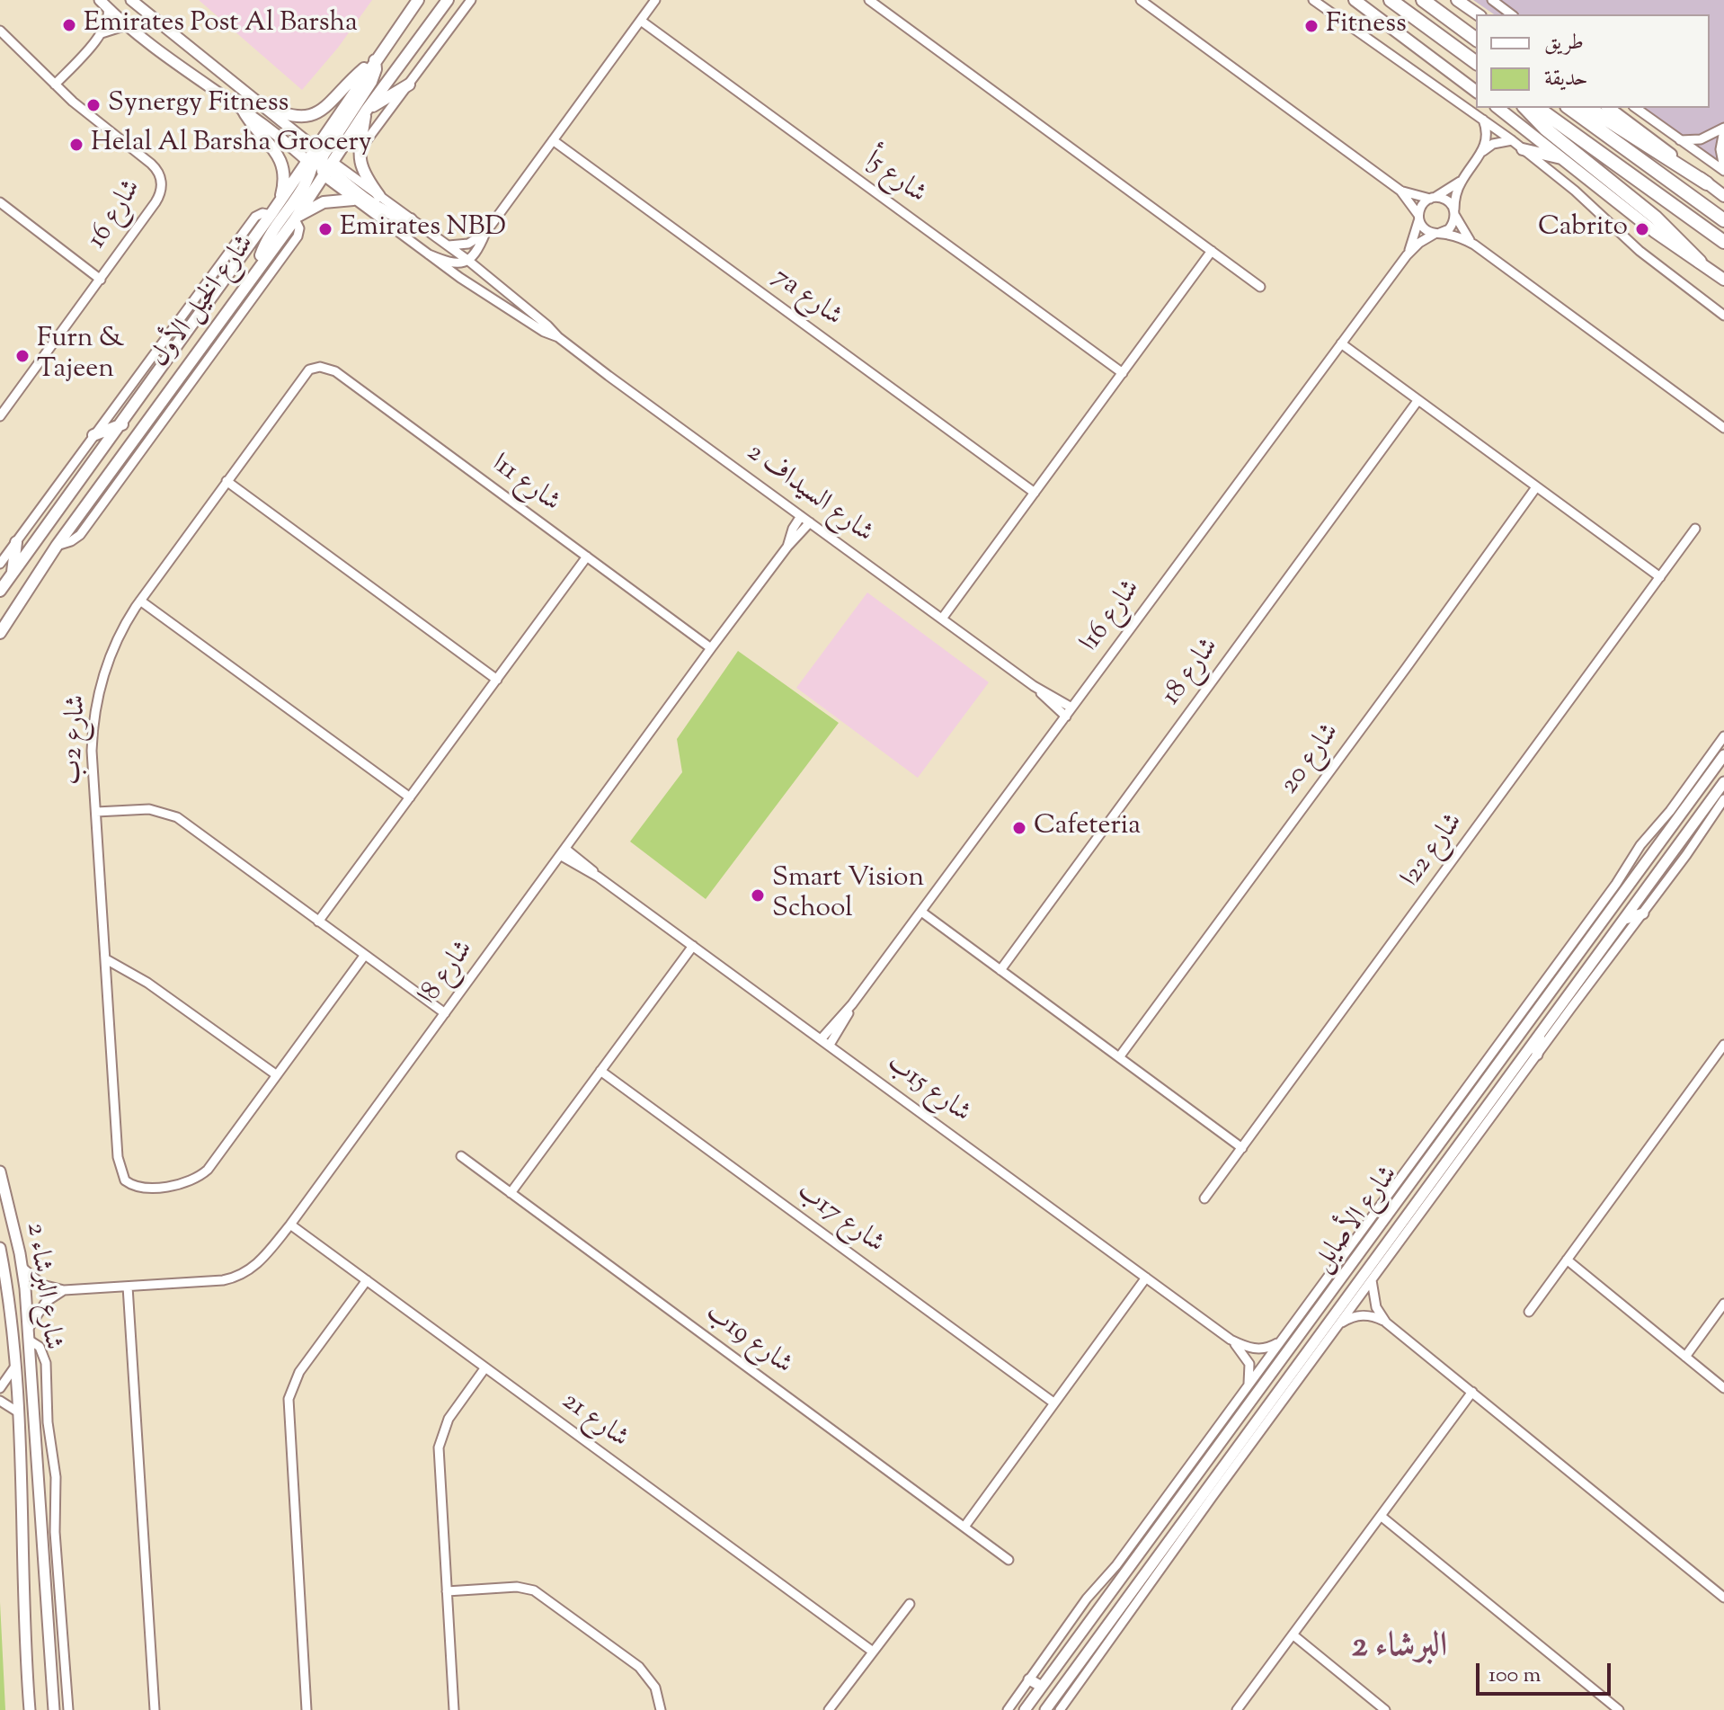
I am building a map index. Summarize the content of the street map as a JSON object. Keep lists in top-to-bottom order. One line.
{"streets":{"main road":["شارع الخيل الأول"],"street":["شارع 5أ","شارع 16","7a شارع","شارع 11ا","شارع السيداف 2","شارع 16ا","شارع 18","شارع 2ب","شارع 20","شارع 22ا","شارع 8ا","شارع 15ب","شارع 17ب","شارع الأصايل","شارع البرشاء 2","شارع 19ب","شارع 21"]},"crossings":[["شارع الخيل الأول","شارع السيداف 2"],["شارع 11ا","شارع 2ب"],["شارع 11ا","شارع 8ا"],["شارع السيداف 2","شارع 16ا"],["شارع السيداف 2","شارع 8ا"],["شارع 16ا","شارع 15ب"],["شارع 8ا","شارع 15ب"],["شارع 8ا","شارع البرشاء 2"],["شارع 8ا","شارع 21"]],"districts":["البرشاء 2"],"places":["Emirates Post Al Barsha","Fitness","Synergy Fitness","Helal Al Barsha Grocery","Emirates NBD","Cabrito","Furn & Tajeen","Cafeteria","Smart Vision School"],"legend":["طريق","حديقة"],"scale_bar":"100 m"}
